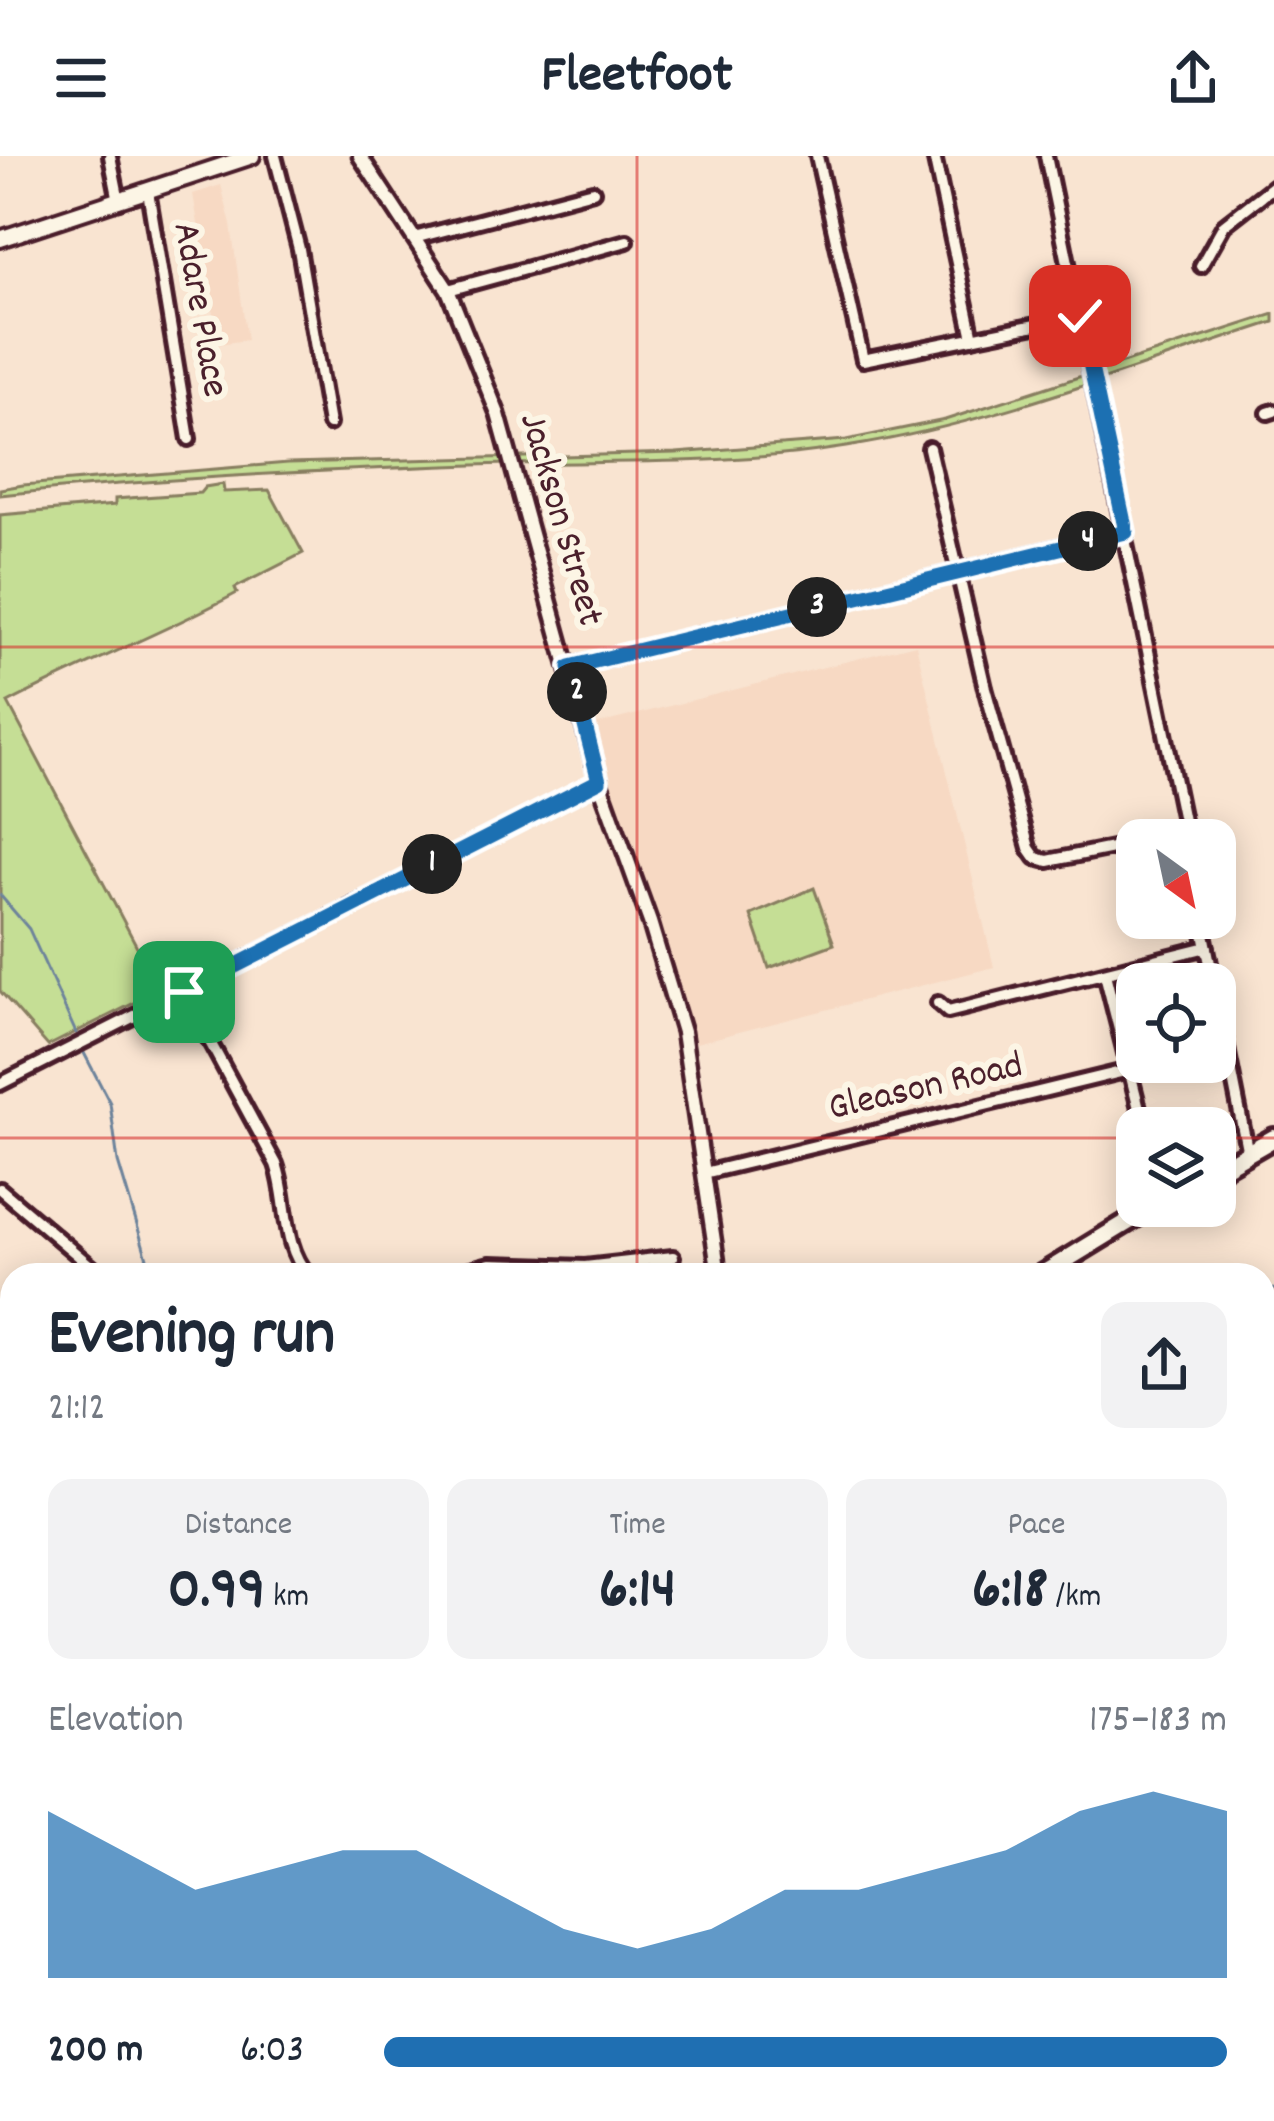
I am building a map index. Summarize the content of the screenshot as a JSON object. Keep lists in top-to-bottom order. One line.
{"streets":{"street":["Adare Place","Jackson Street","Gleason Road"]},"crossings":[["Jackson Street","Gleason Road"]],"north":"bottom right","page":{"header":"Fleetfoot","pins":["4","3","2","1"],"heading":["Evening run","21:12"],"stats":[["Distance","0.99 km"],["Time","6:14"],["Pace","6:18 /km"]],"chart":["Elevation","175–183 m"],"list":[{"name":"200 m","note":"6:03"}]}}
